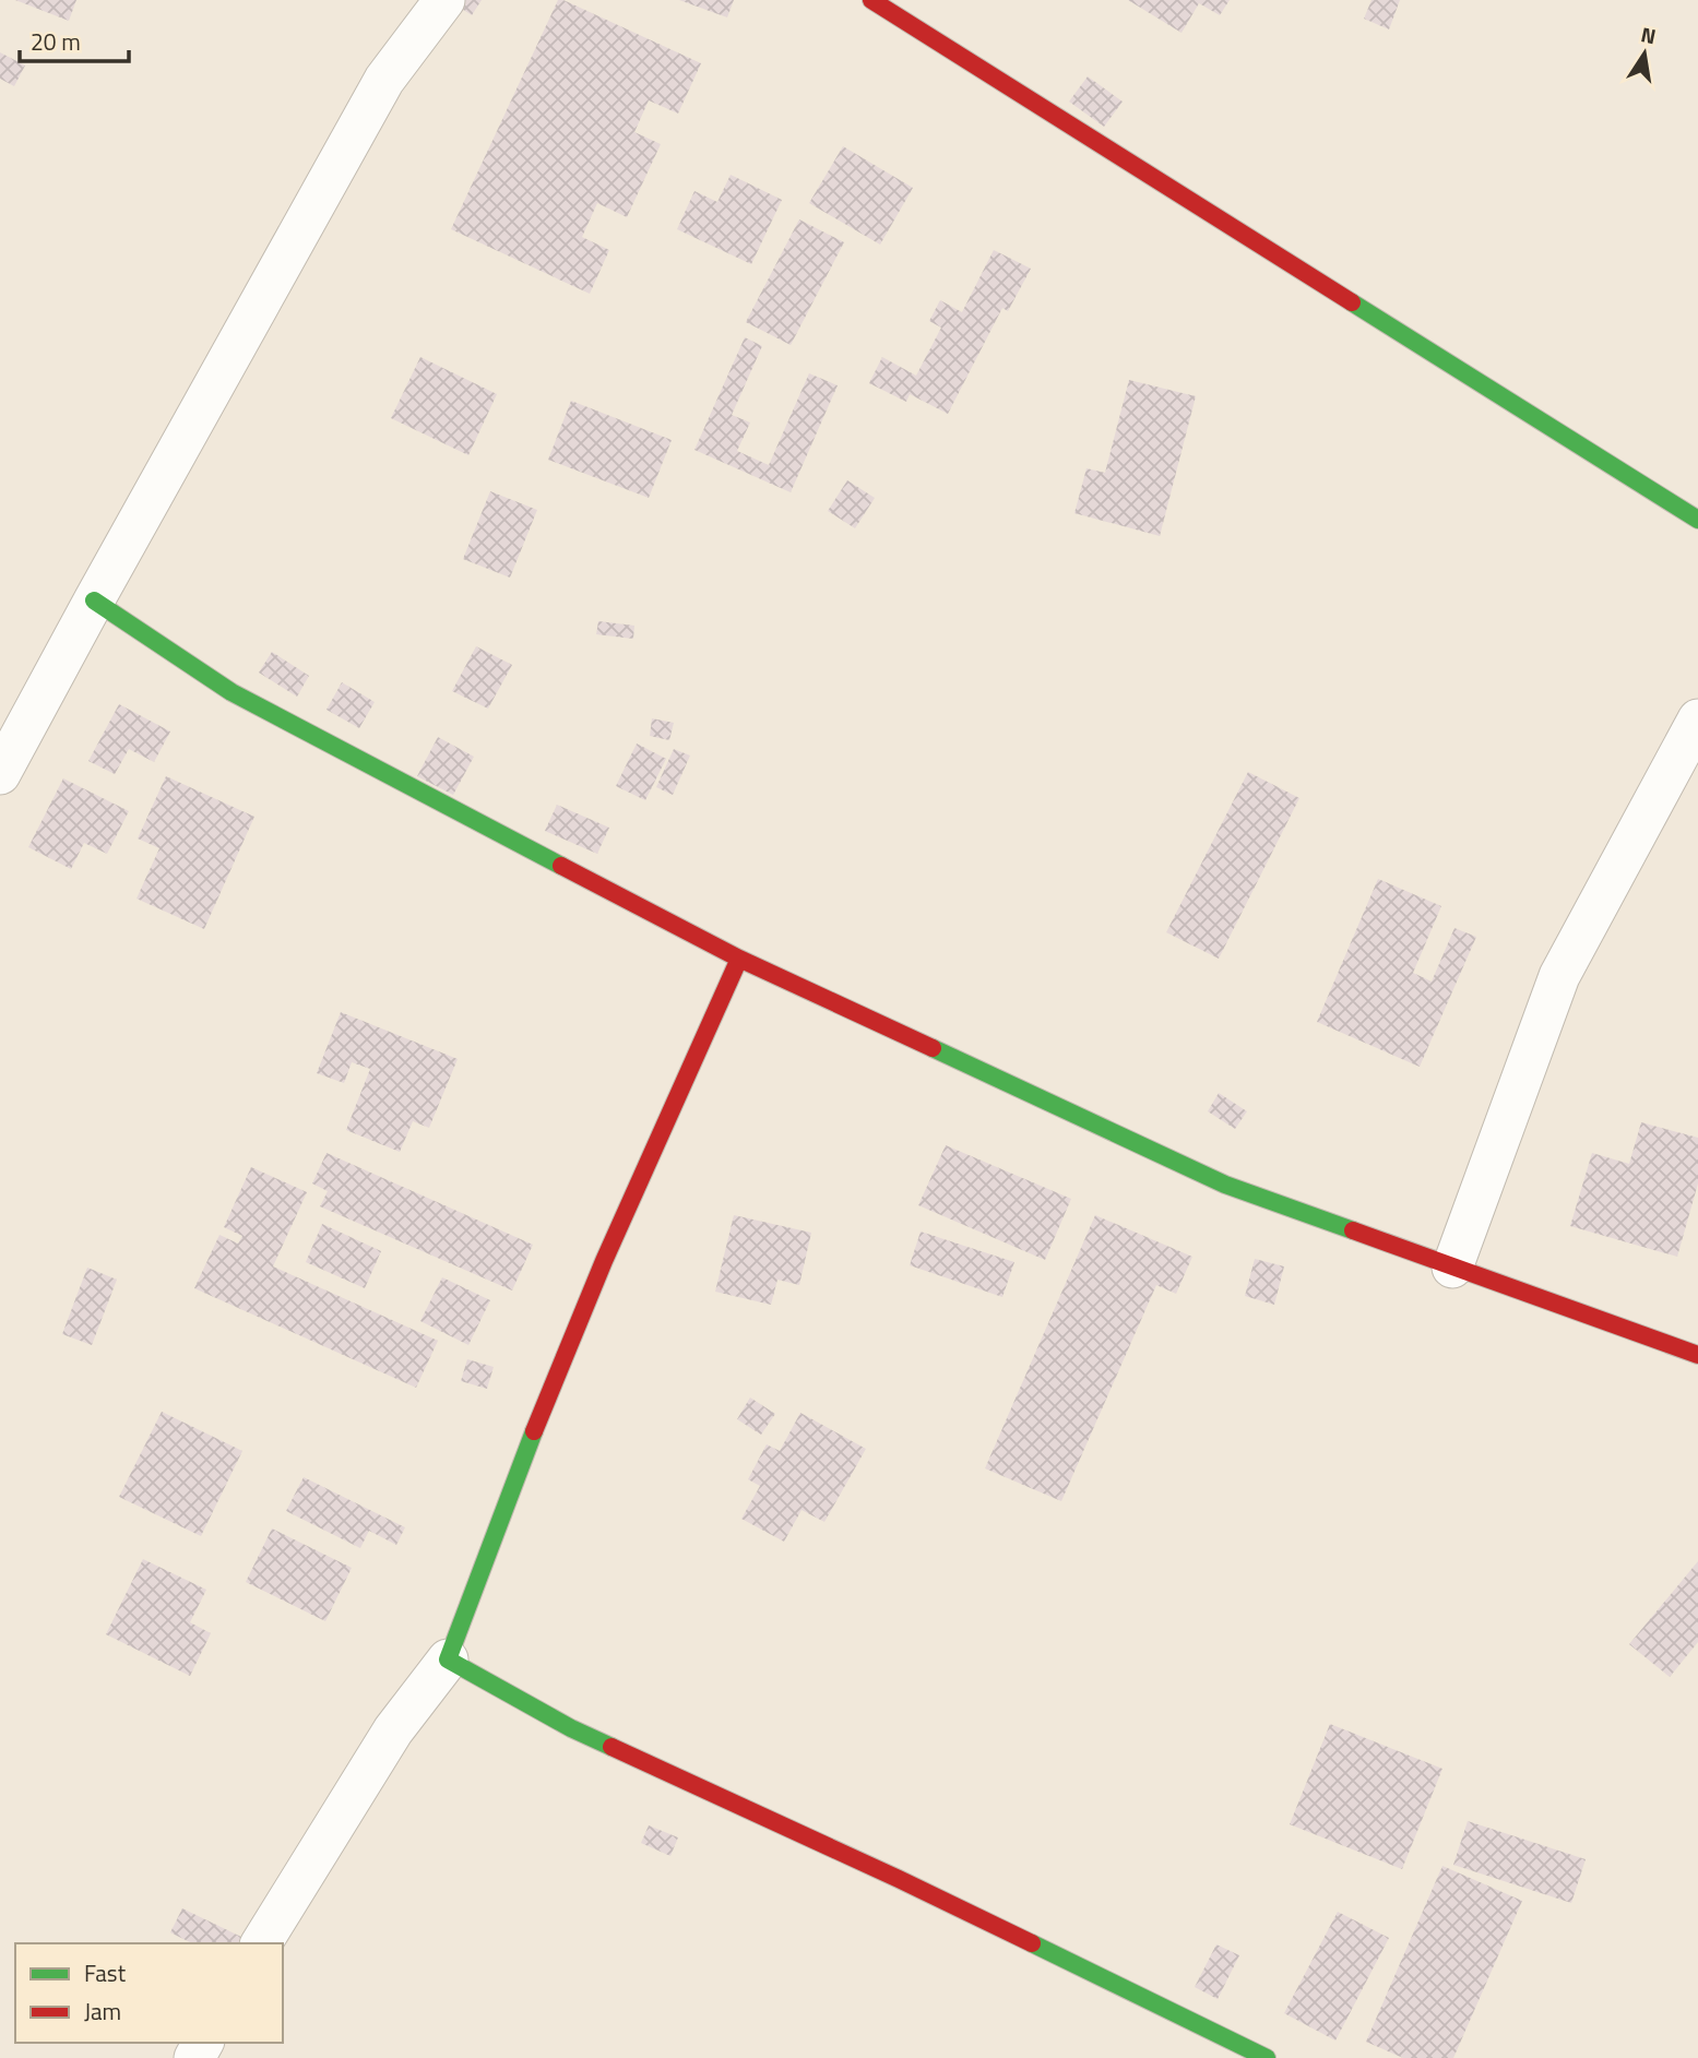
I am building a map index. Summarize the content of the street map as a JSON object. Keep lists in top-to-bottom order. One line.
{"legend":["Fast","Jam"],"scale_bar":"20 m","north":"top"}
